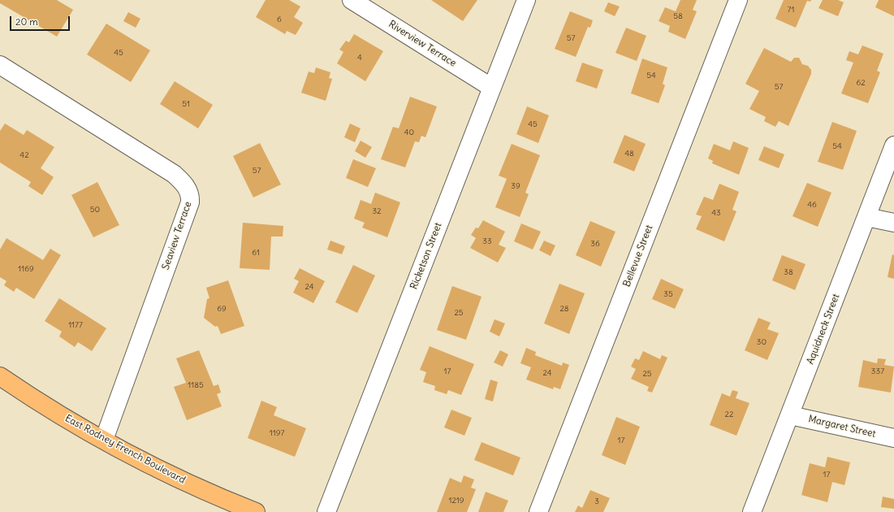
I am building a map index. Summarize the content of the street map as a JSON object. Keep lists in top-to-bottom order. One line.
{"streets":{"main road":["East Rodney French Boulevard"],"street":["Riverview Terrace","Seaview Terrace","Ricketson Street","Bellevue Street","Aquidneck Street","Margaret Street"]},"crossings":[["Riverview Terrace","Ricketson Street"],["Seaview Terrace","East Rodney French Boulevard"],["Aquidneck Street","Margaret Street"]],"house_numbers":["71","58","6","57","45","4","54","62","57","51","45","40","54","48","42","57","39","46","50","32","43","33","36","61","1169","38","24","35","69","28","25","1177","30","17","337","24","25","1185","22","1197","17","17","1219","3"],"scale_bar":"20 m"}
